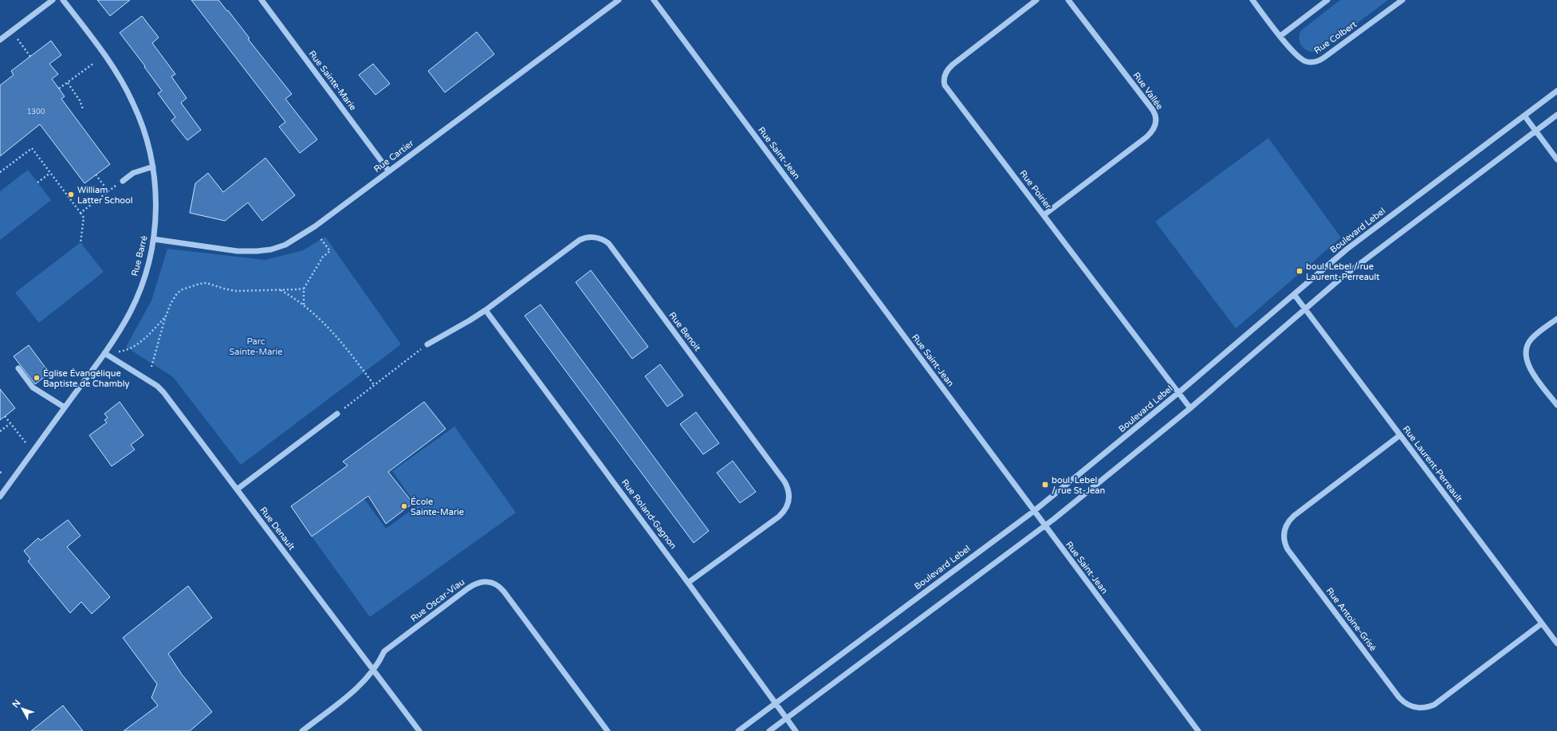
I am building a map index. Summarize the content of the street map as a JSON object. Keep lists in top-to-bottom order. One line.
{"streets":{"street":["Rue Colbert","Rue Sainte-Marie","Rue Vallée","Rue Saint-Jean","Rue Cartier","Rue Poirier","Boulevard Lebel","Rue Barré","Rue Benoit","Rue Laurent-Perreault","Rue Roland-Gagnon","Rue Denault","Rue Oscar-Viau","Rue Antoine-Grisé"]},"crossings":[["Rue Sainte-Marie","Rue Cartier"],["Rue Vallée","Rue Poirier"],["Rue Saint-Jean","Boulevard Lebel"],["Rue Cartier","Rue Barré"],["Rue Poirier","Boulevard Lebel"],["Boulevard Lebel","Rue Laurent-Perreault"],["Boulevard Lebel","Rue Roland-Gagnon"],["Rue Barré","Rue Denault"],["Rue Benoit","Rue Roland-Gagnon"],["Rue Laurent-Perreault","Rue Antoine-Grisé"],["Rue Denault","Rue Oscar-Viau"]],"parks":["Parc Sainte-Marie"],"places":{"other":["William Latter School","Église Évangélique Baptiste de Chambly","École Sainte-Marie"],"transit":["boul. Lebel / rue Laurent-Perreault","boul. Lebel / rue St-Jean"]},"house_numbers":["1300"],"north":"top left"}
